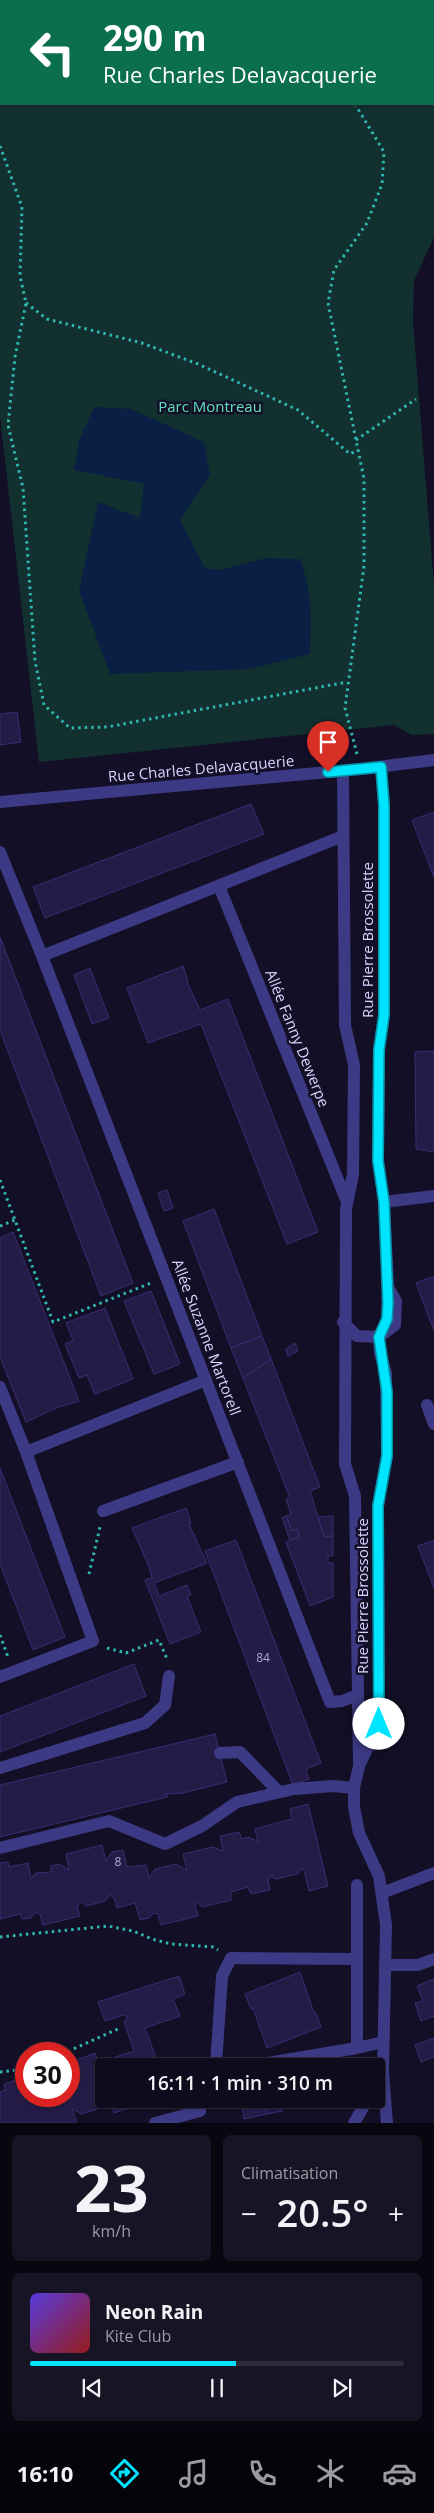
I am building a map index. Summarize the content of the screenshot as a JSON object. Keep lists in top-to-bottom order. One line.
{"streets":{"street":["Rue Charles Delavacquerie","Rue Pierre Brossolette","Allée Fanny Dewerpe","Allée Suzanne Martorell"]},"crossings":[["Rue Charles Delavacquerie","Rue Pierre Brossolette"],["Rue Pierre Brossolette","Allée Fanny Dewerpe"],["Rue Pierre Brossolette","Allée Suzanne Martorell"]],"parks":["Parc Montreau"],"house_numbers":["84","8"],"page":{"turn":["290 m","Rue Charles Delavacquerie"],"limit":"30","trip":"16:11 · 1 min · 310 m","tile":[["23","km/h"],"Climatisation"],"heat":["−","20.5°","+"],"song":["Neon Rain","Kite Club"],"tabs":"16:10"}}
